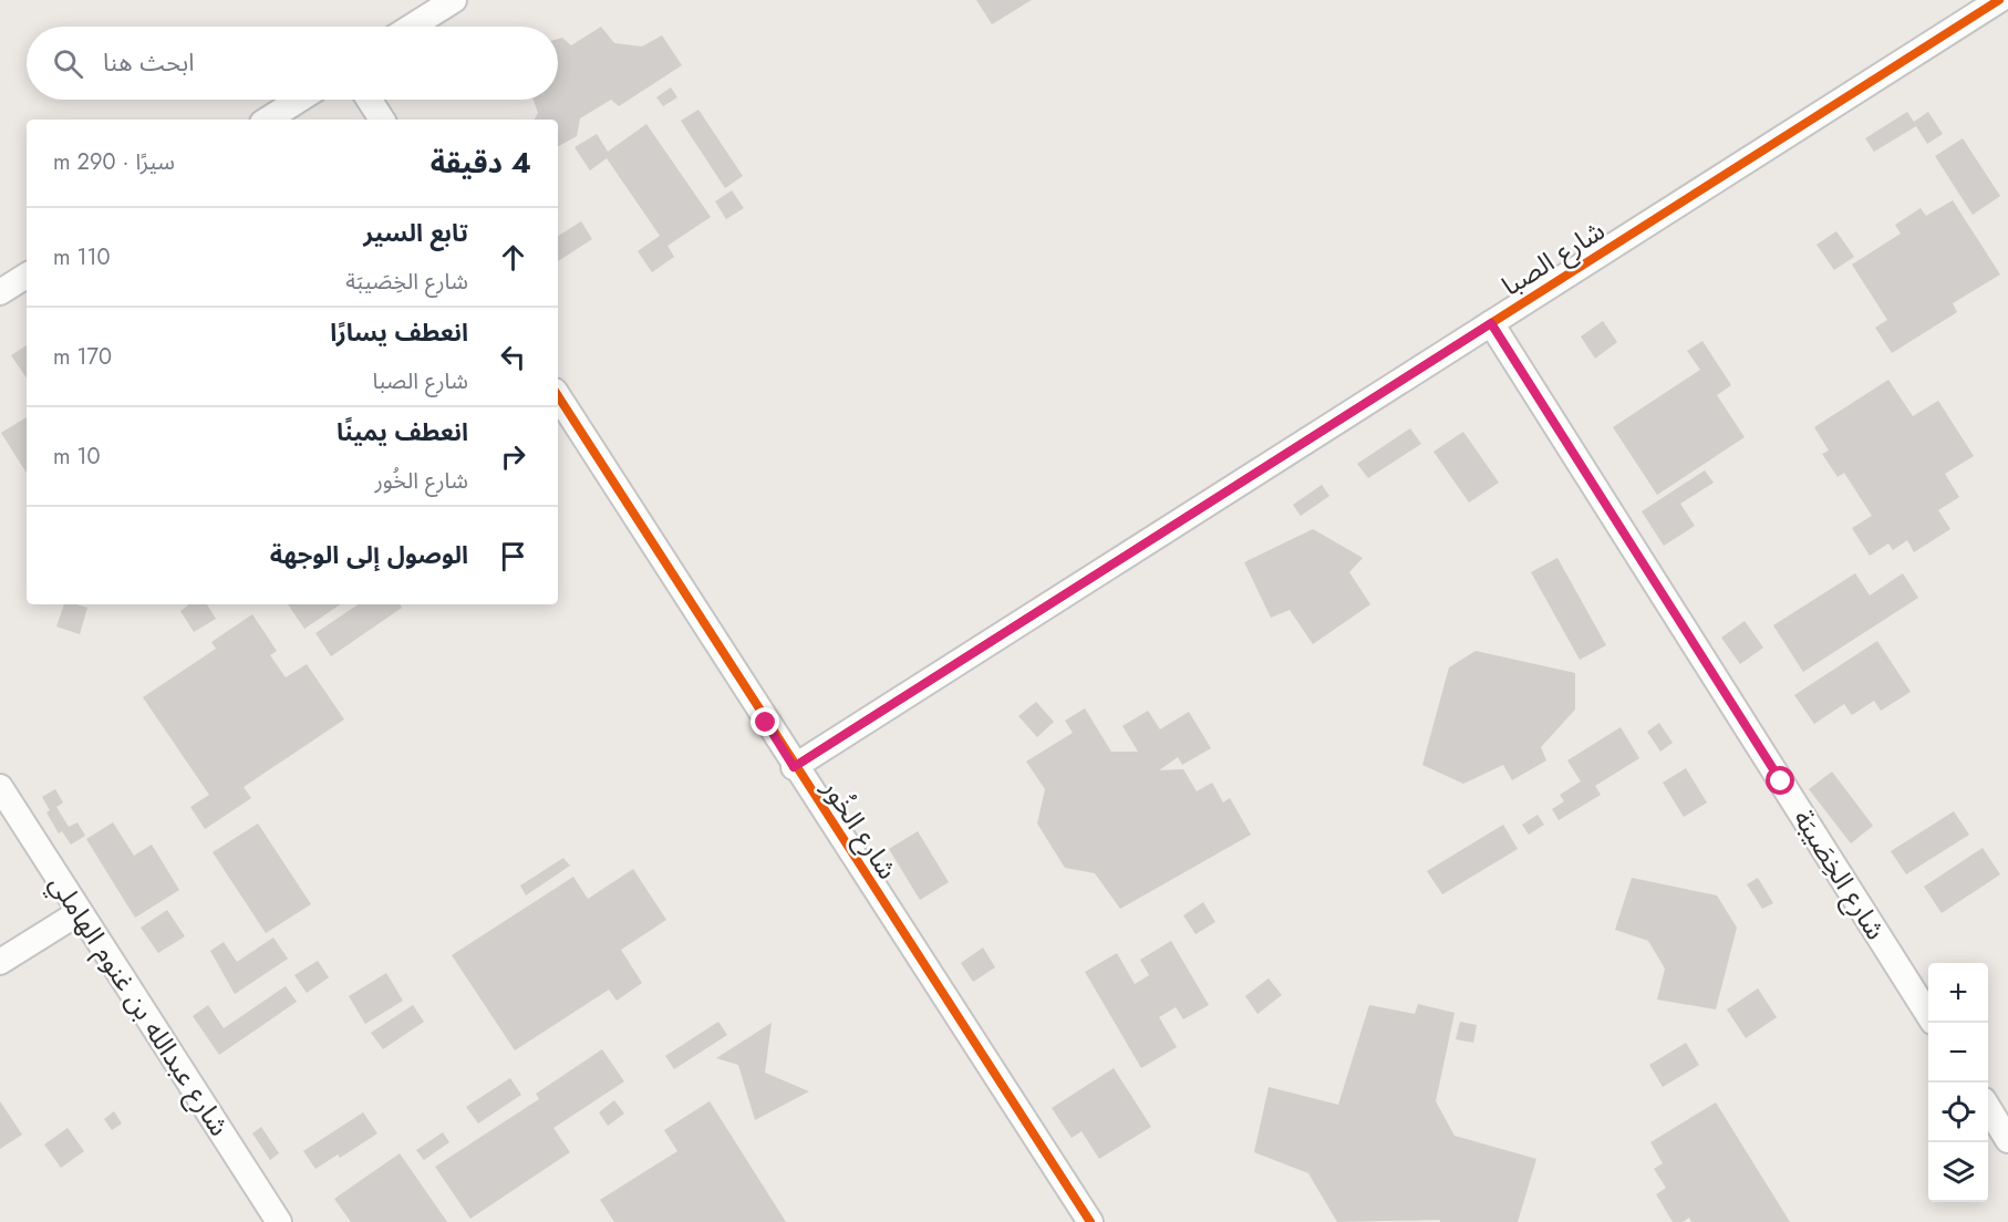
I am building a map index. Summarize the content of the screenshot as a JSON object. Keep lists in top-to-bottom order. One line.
{"streets":{"street":["شارع الصبا","شارع الخُور","شارع الخِصَيبَة","شارع عبدالله بن غنوم الهاملي"]},"crossings":[["شارع الصبا","شارع الخُور"],["شارع الصبا","شارع الخِصَيبَة"]],"page":{"search":"ابحث هنا","heading":["4 دقيقة","سيرًا · 290 m"],"list":[["تابع السير","شارع الخِصَيبَة","110 m"],["انعطف يسارًا","شارع الصبا","170 m"],["انعطف يمينًا","شارع الخُور","10 m"],"الوصول إلى الوجهة"],"map_buttons":["+","−"]}}
